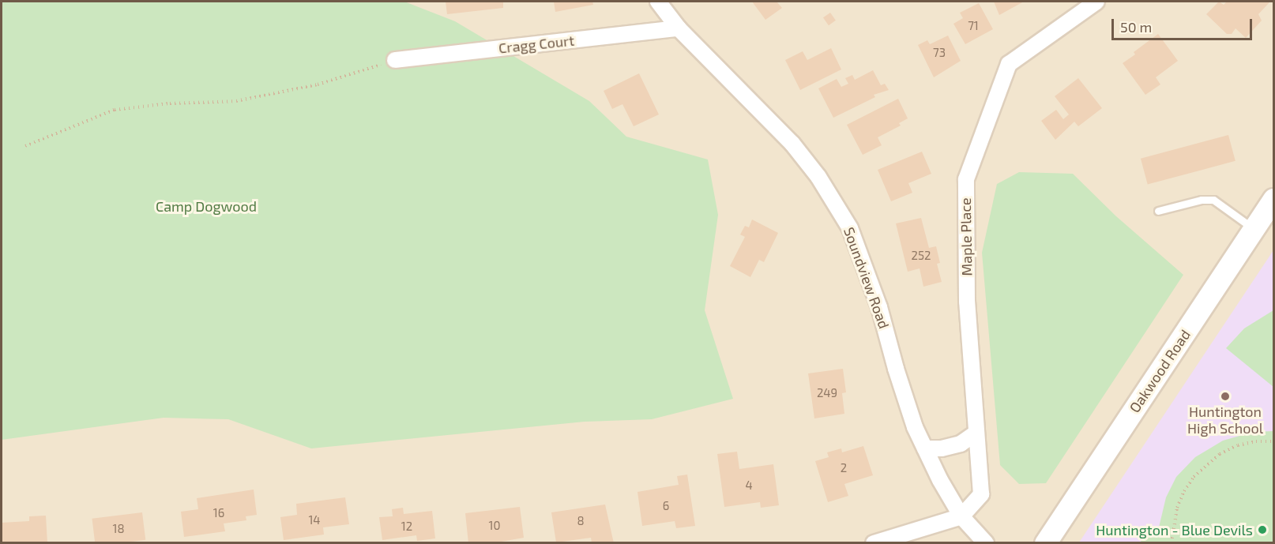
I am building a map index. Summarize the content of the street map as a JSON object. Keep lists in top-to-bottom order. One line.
{"streets":{"main road":["Oakwood Road"],"street":["Cragg Court","Maple Place","Soundview Road"]},"crossings":[["Cragg Court","Soundview Road"],["Maple Place","Soundview Road"]],"parks":["Camp Dogwood"],"places":["Huntington High School","Huntington - Blue Devils"],"house_numbers":["71","73","252","249","2","4","6","16","14","8","10","12","18"],"scale_bar":"50 m"}
